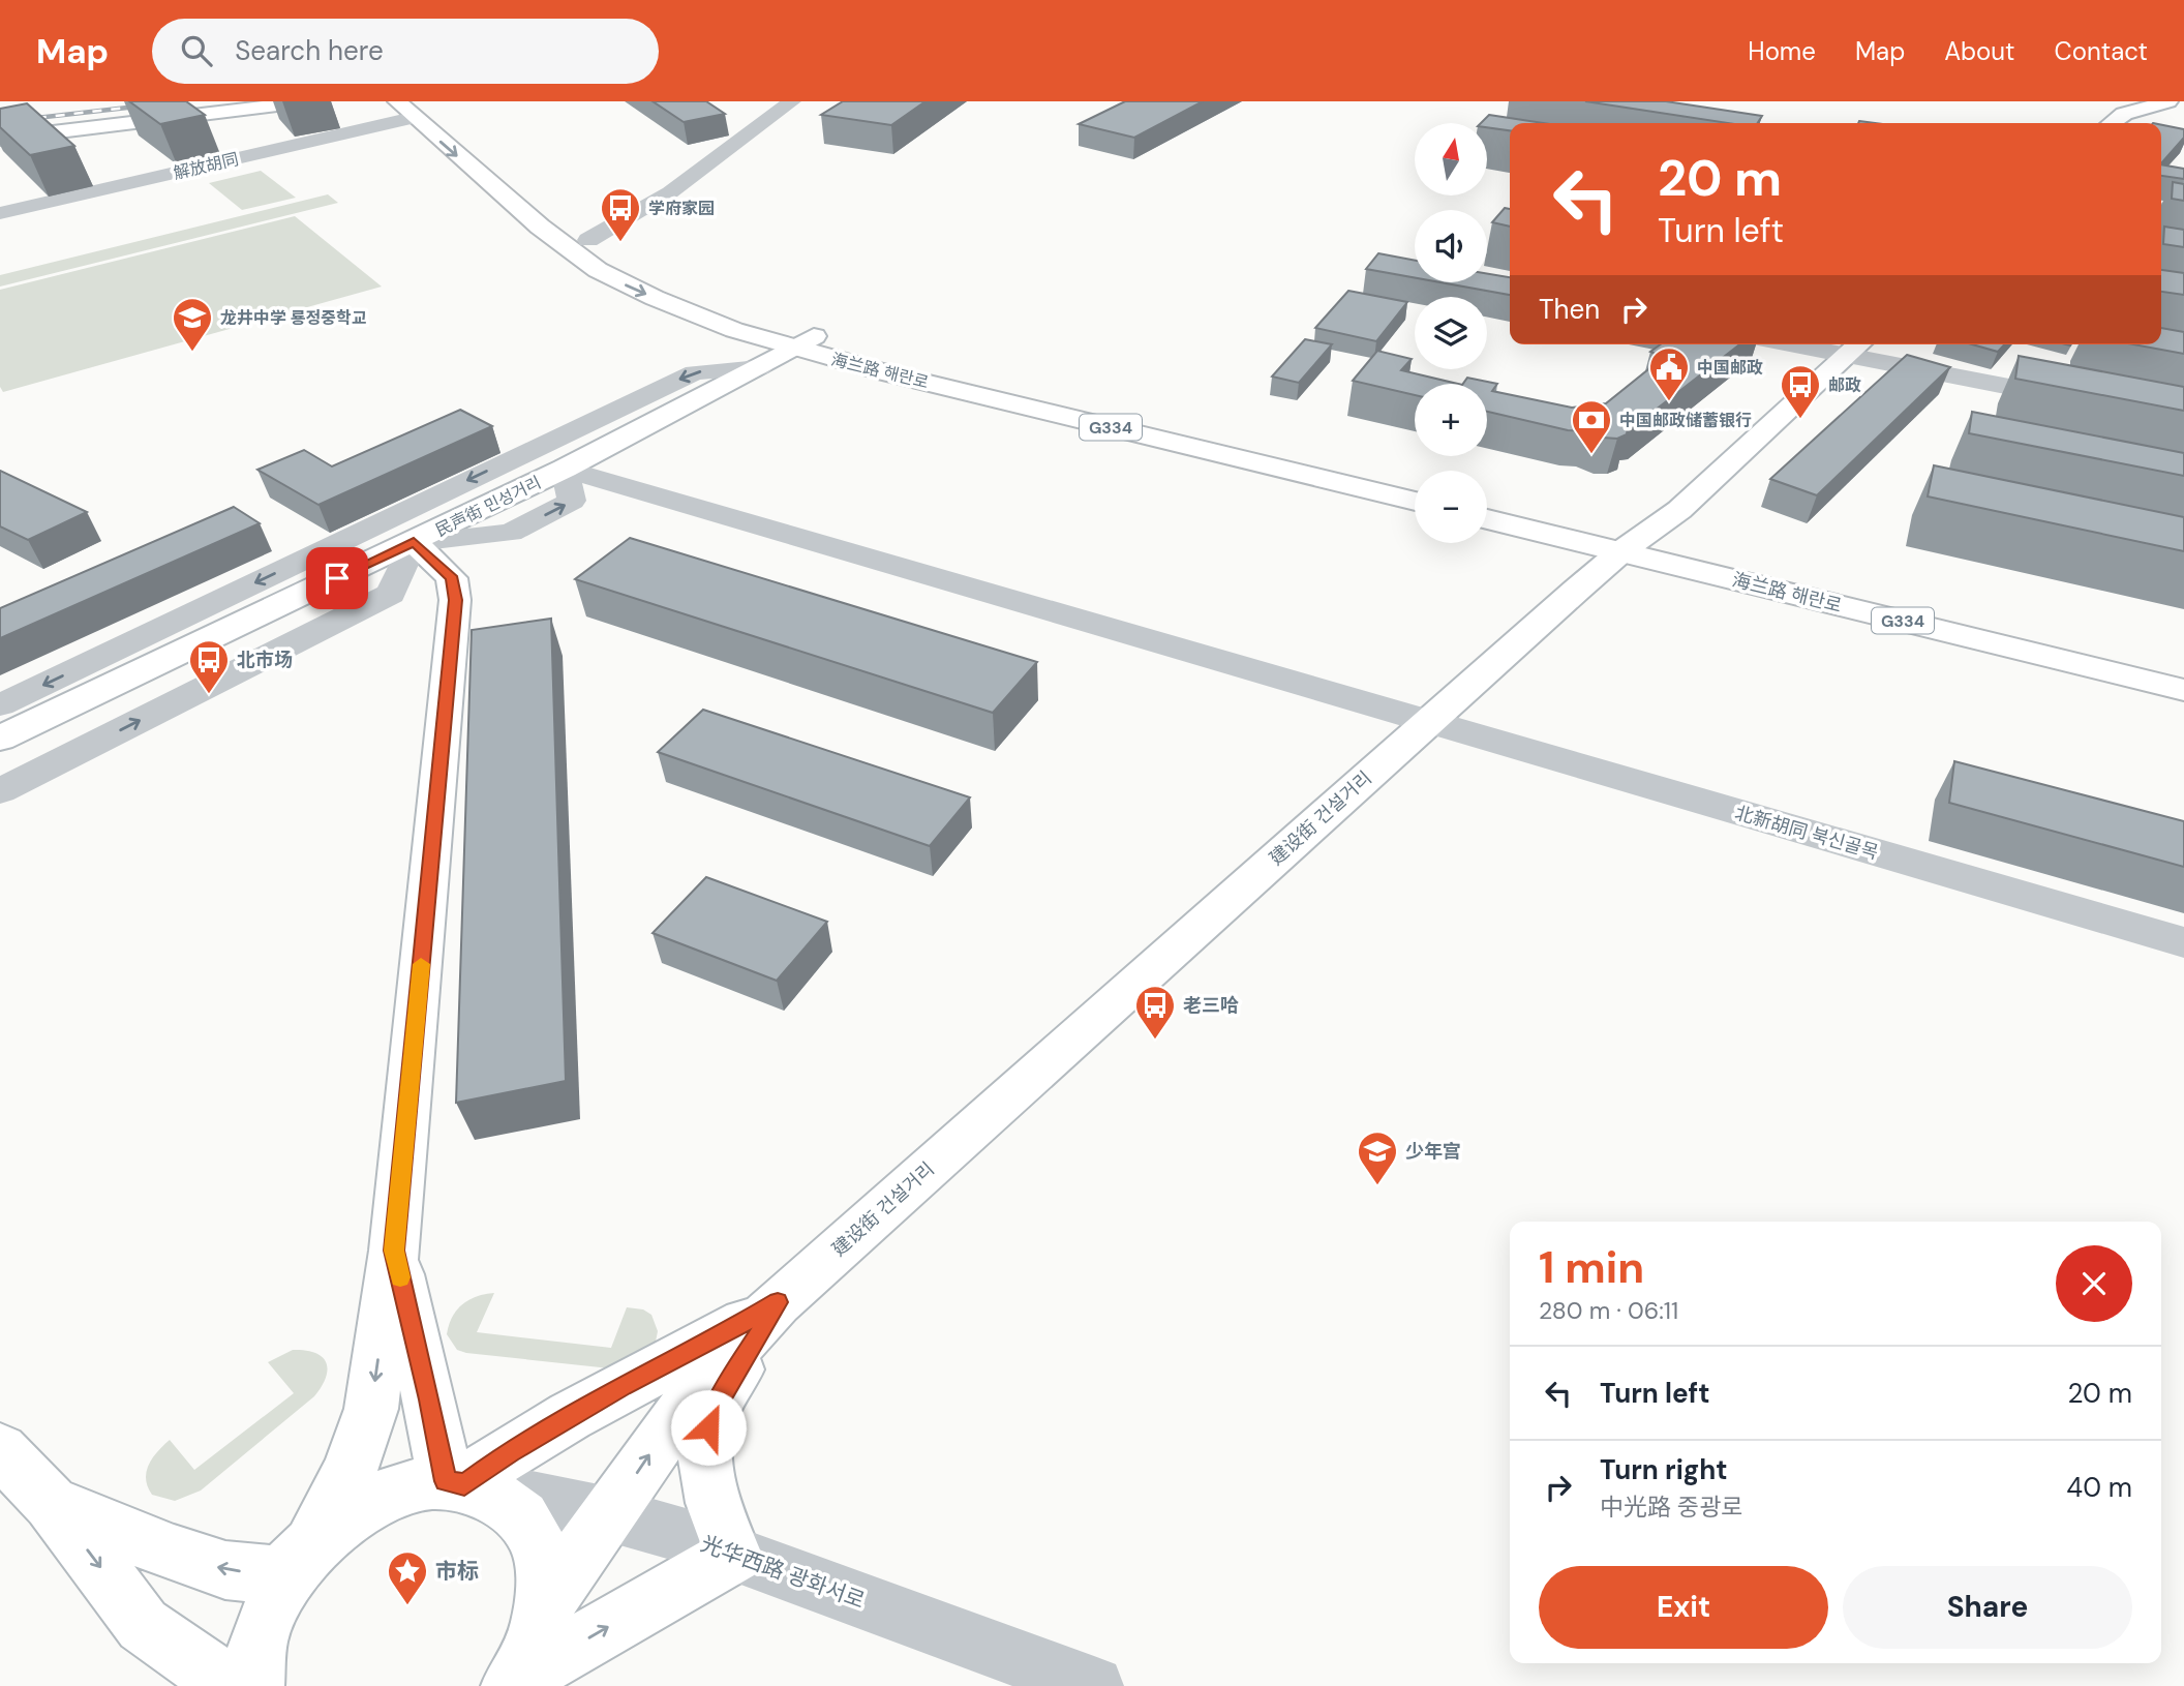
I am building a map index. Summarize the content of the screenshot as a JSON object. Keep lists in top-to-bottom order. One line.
{"streets":{"main road":["海兰路 해란로","G334","民声街 민성거리","建设街 건설거리"],"street":["解放胡同","北新胡同 북신골목","光华西路 광화서로"]},"crossings":[["解放胡同","海兰路 해란로"],["海兰路 해란로","建设街 건설거리"],["建设街 건설거리","北新胡同 북신골목"]],"places":{"bus stop":["学府家园","邮政","北市场","老三哈"],"school or university":["龙井中学 룡정중학교","少年宫"],"public building":["中国邮政"],"bank":["中国邮政储蓄银行"],"place":["市标"]},"north":"top","page":{"header":"Map","search":"Search here","nav":["Home","Map","About","Contact"],"map_buttons":["+","−"],"turn":["20 m","Turn left"],"then":"Then","heading":["1 min","280 m · 06:11"],"list":[{"name":"Turn left","value":"20 m"},{"name":"Turn right","note":"中光路 중광로","value":"40 m"}],"buttons":["Exit","Share"]}}
